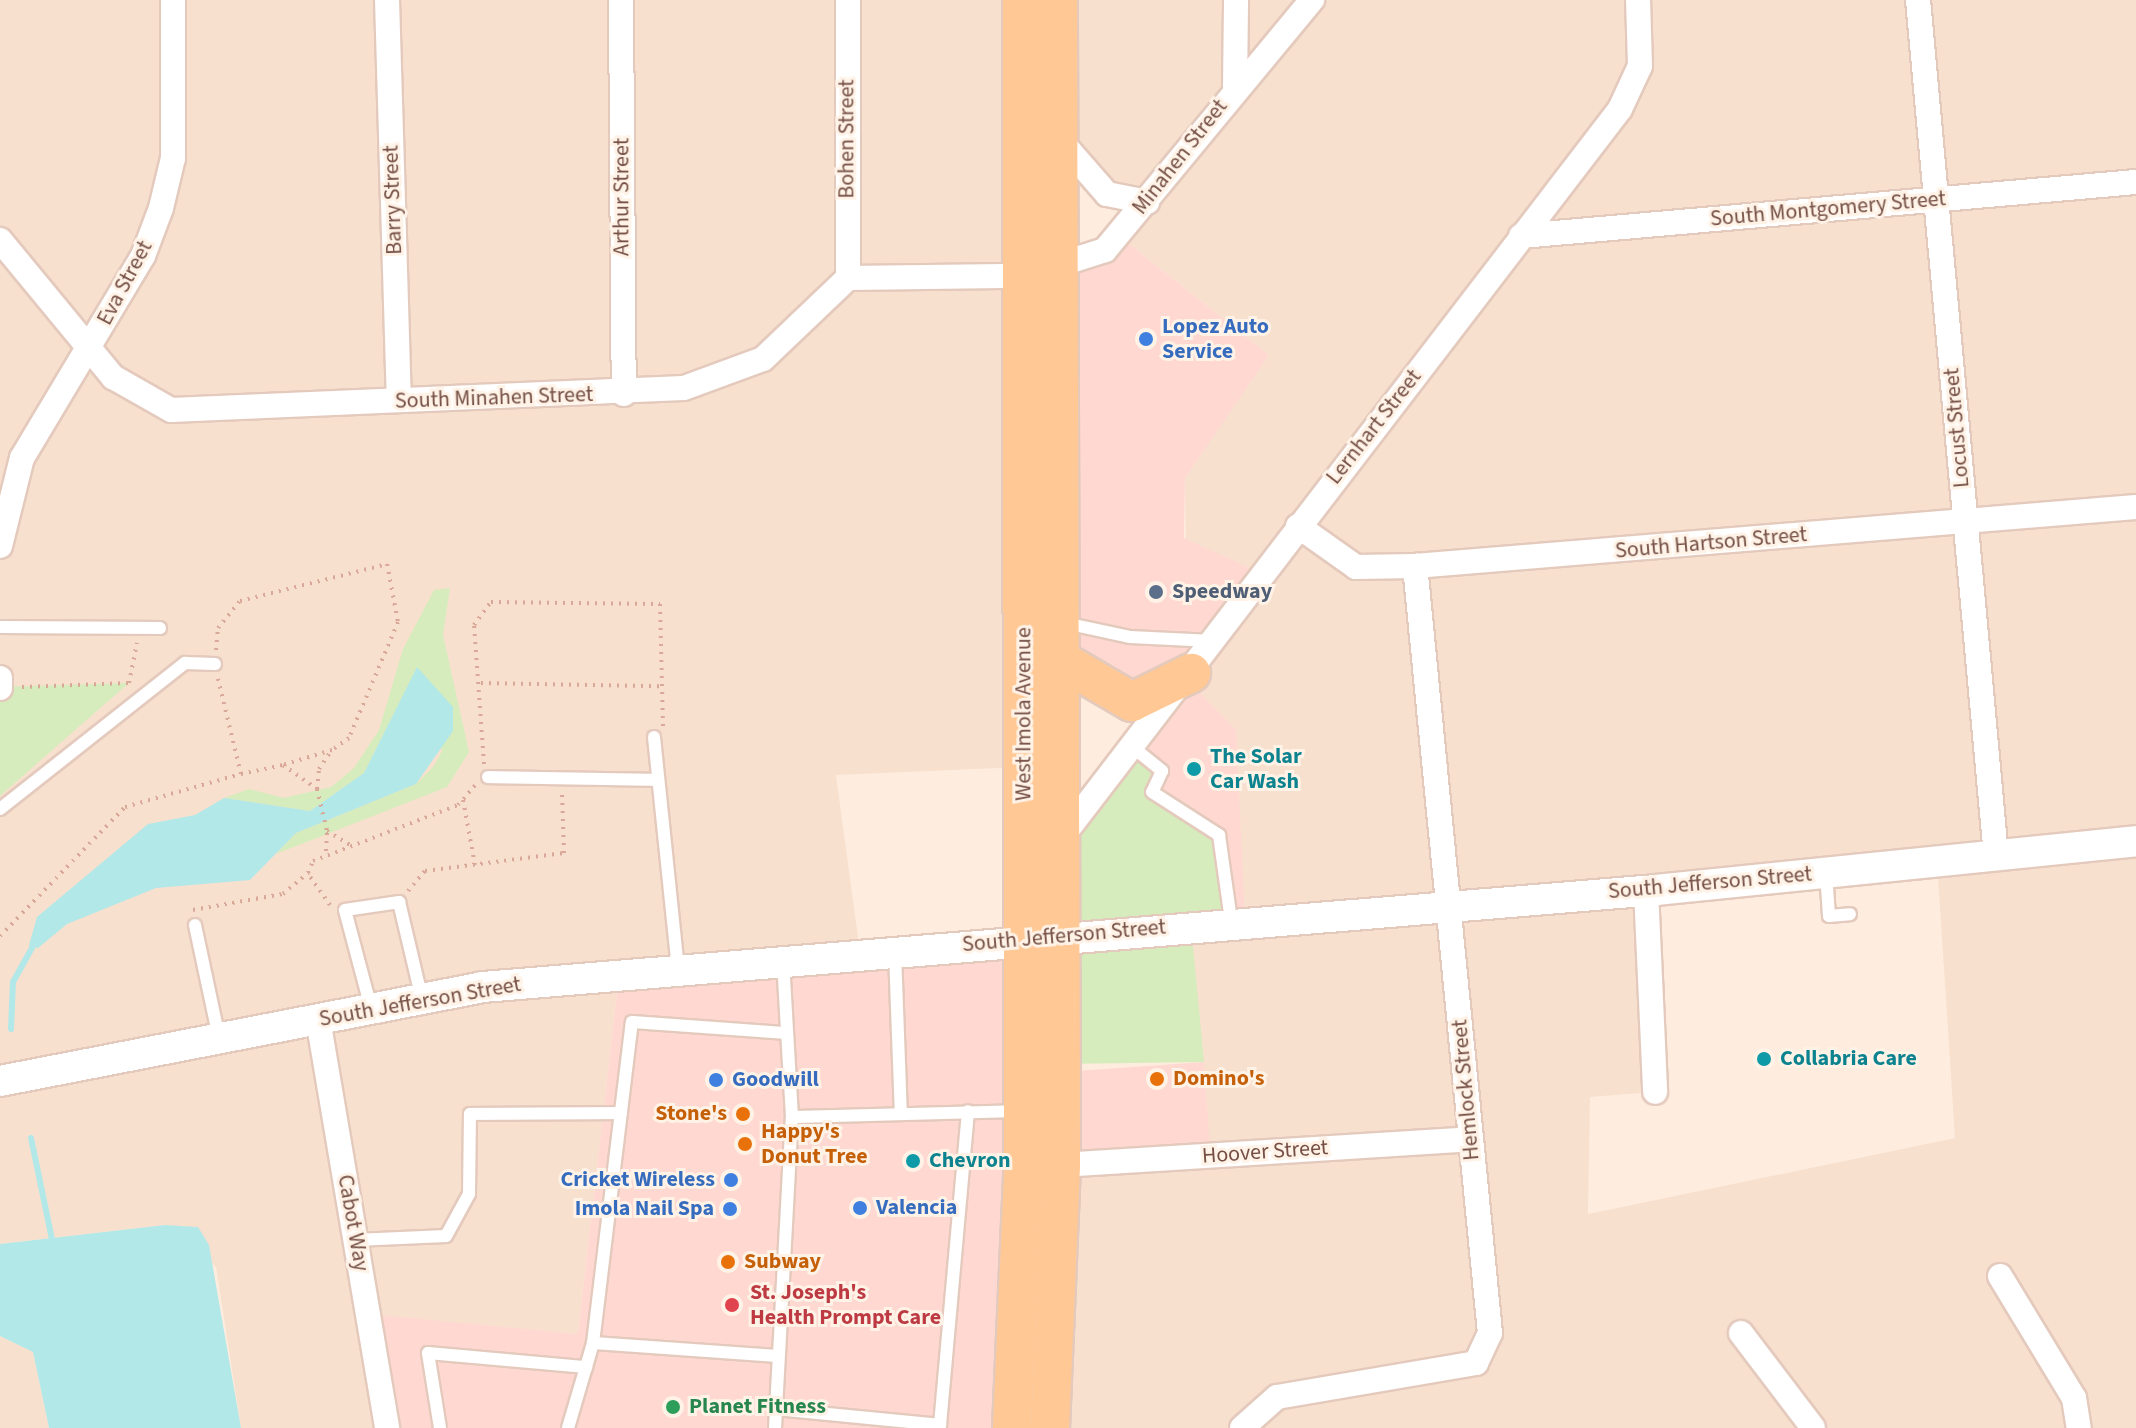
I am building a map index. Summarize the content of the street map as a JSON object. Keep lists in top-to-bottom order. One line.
{"streets":{"main road":["West Imola Avenue"],"street":["Bohen Street","Minahen Street","Arthur Street","Barry Street","South Montgomery Street","Eva Street","South Minahen Street","Lernhart Street","Locust Street","South Hartson Street","South Jefferson Street","Hemlock Street","Hoover Street","Cabot Way"]},"crossings":[["Bohen Street","South Minahen Street"],["Minahen Street","West Imola Avenue"],["Arthur Street","South Minahen Street"],["Barry Street","South Minahen Street"],["South Montgomery Street","Lernhart Street"],["South Montgomery Street","Locust Street"],["Eva Street","South Minahen Street"],["Lernhart Street","South Hartson Street"],["Lernhart Street","West Imola Avenue"],["Locust Street","South Hartson Street"],["Locust Street","South Jefferson Street"],["South Hartson Street","Hemlock Street"],["West Imola Avenue","South Jefferson Street"],["West Imola Avenue","Hoover Street"],["South Jefferson Street","Hemlock Street"],["South Jefferson Street","Cabot Way"],["Hemlock Street","Hoover Street"]],"places":["Lopez Auto Service","Speedway","The Solar Car Wash","Collabria Care","Domino's","Goodwill","Stone's","Happy's Donut Tree","Chevron","Cricket Wireless","Valencia","Imola Nail Spa","Subway","St. Joseph's Health Prompt Care","Planet Fitness"]}
